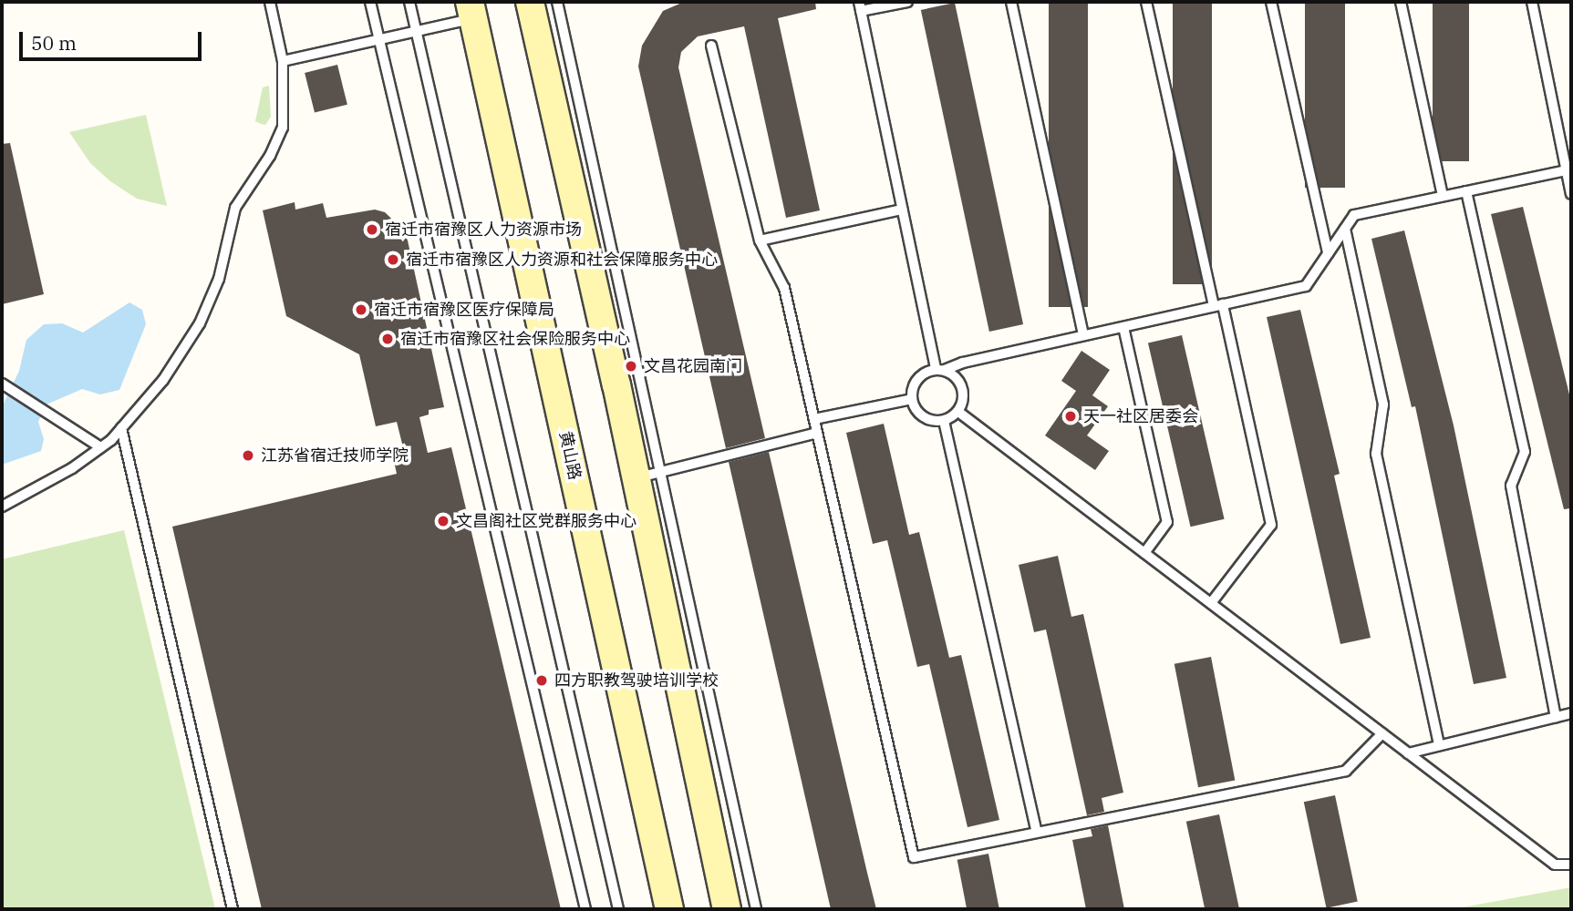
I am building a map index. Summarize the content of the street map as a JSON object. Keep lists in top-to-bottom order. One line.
{"streets":{"main road":["黄山路"]},"places":["宿迁市宿豫区人力资源市场","宿迁市宿豫区人力资源和社会保障服务中心","宿迁市宿豫区医疗保障局","宿迁市宿豫区社会保险服务中心","文昌花园南门","天一社区居委会","江苏省宿迁技师学院","文昌阁社区党群服务中心","四方职教驾驶培训学校"],"scale_bar":"50 m"}
